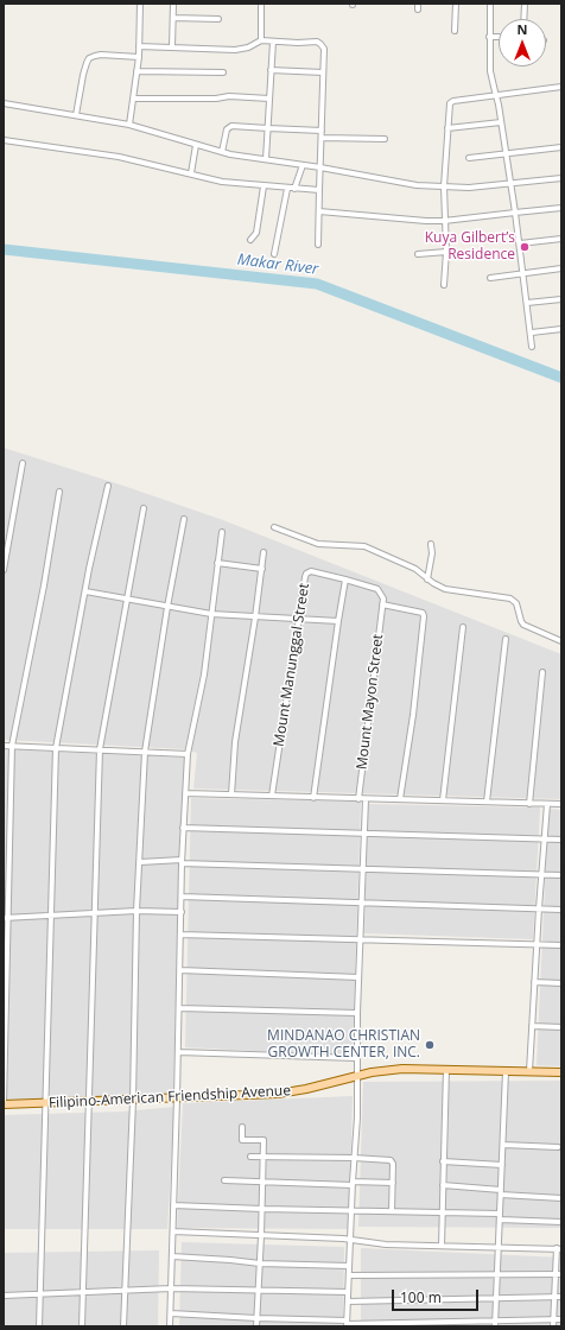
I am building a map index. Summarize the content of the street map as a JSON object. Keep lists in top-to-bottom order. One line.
{"streets":{"main road":["Filipino-American Friendship Avenue"],"street":["Mount Manunggal Street","Mount Mayon Street"]},"water":["Makar River"],"places":["Kuya Gilbert’s Residence","MINDANAO CHRISTIAN GROWTH CENTER, INC."],"scale_bar":"100 m","north":"top"}
